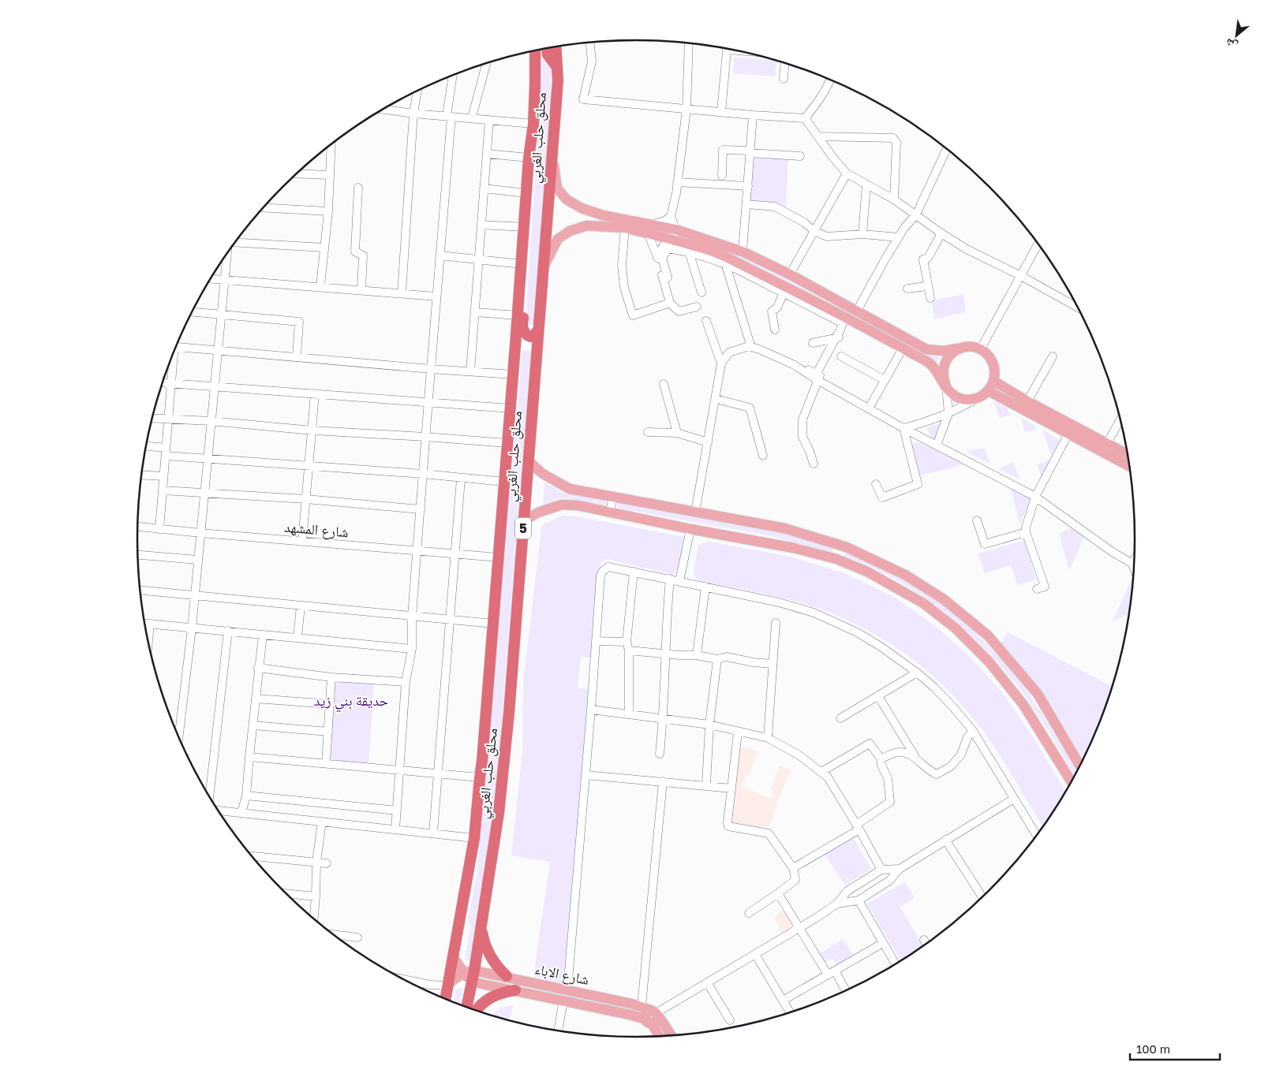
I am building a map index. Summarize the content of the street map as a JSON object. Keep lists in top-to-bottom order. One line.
{"streets":{"highway":["محلق حلب الغربي","5"],"main road":["شارع الاباء"],"street":["شارع المشهد"]},"crossings":[["محلق حلب الغربي","شارع المشهد"],["محلق حلب الغربي","شارع الاباء"]],"parks":["حديقة بني زيد"],"scale_bar":"100 m","north":"bottom left"}
